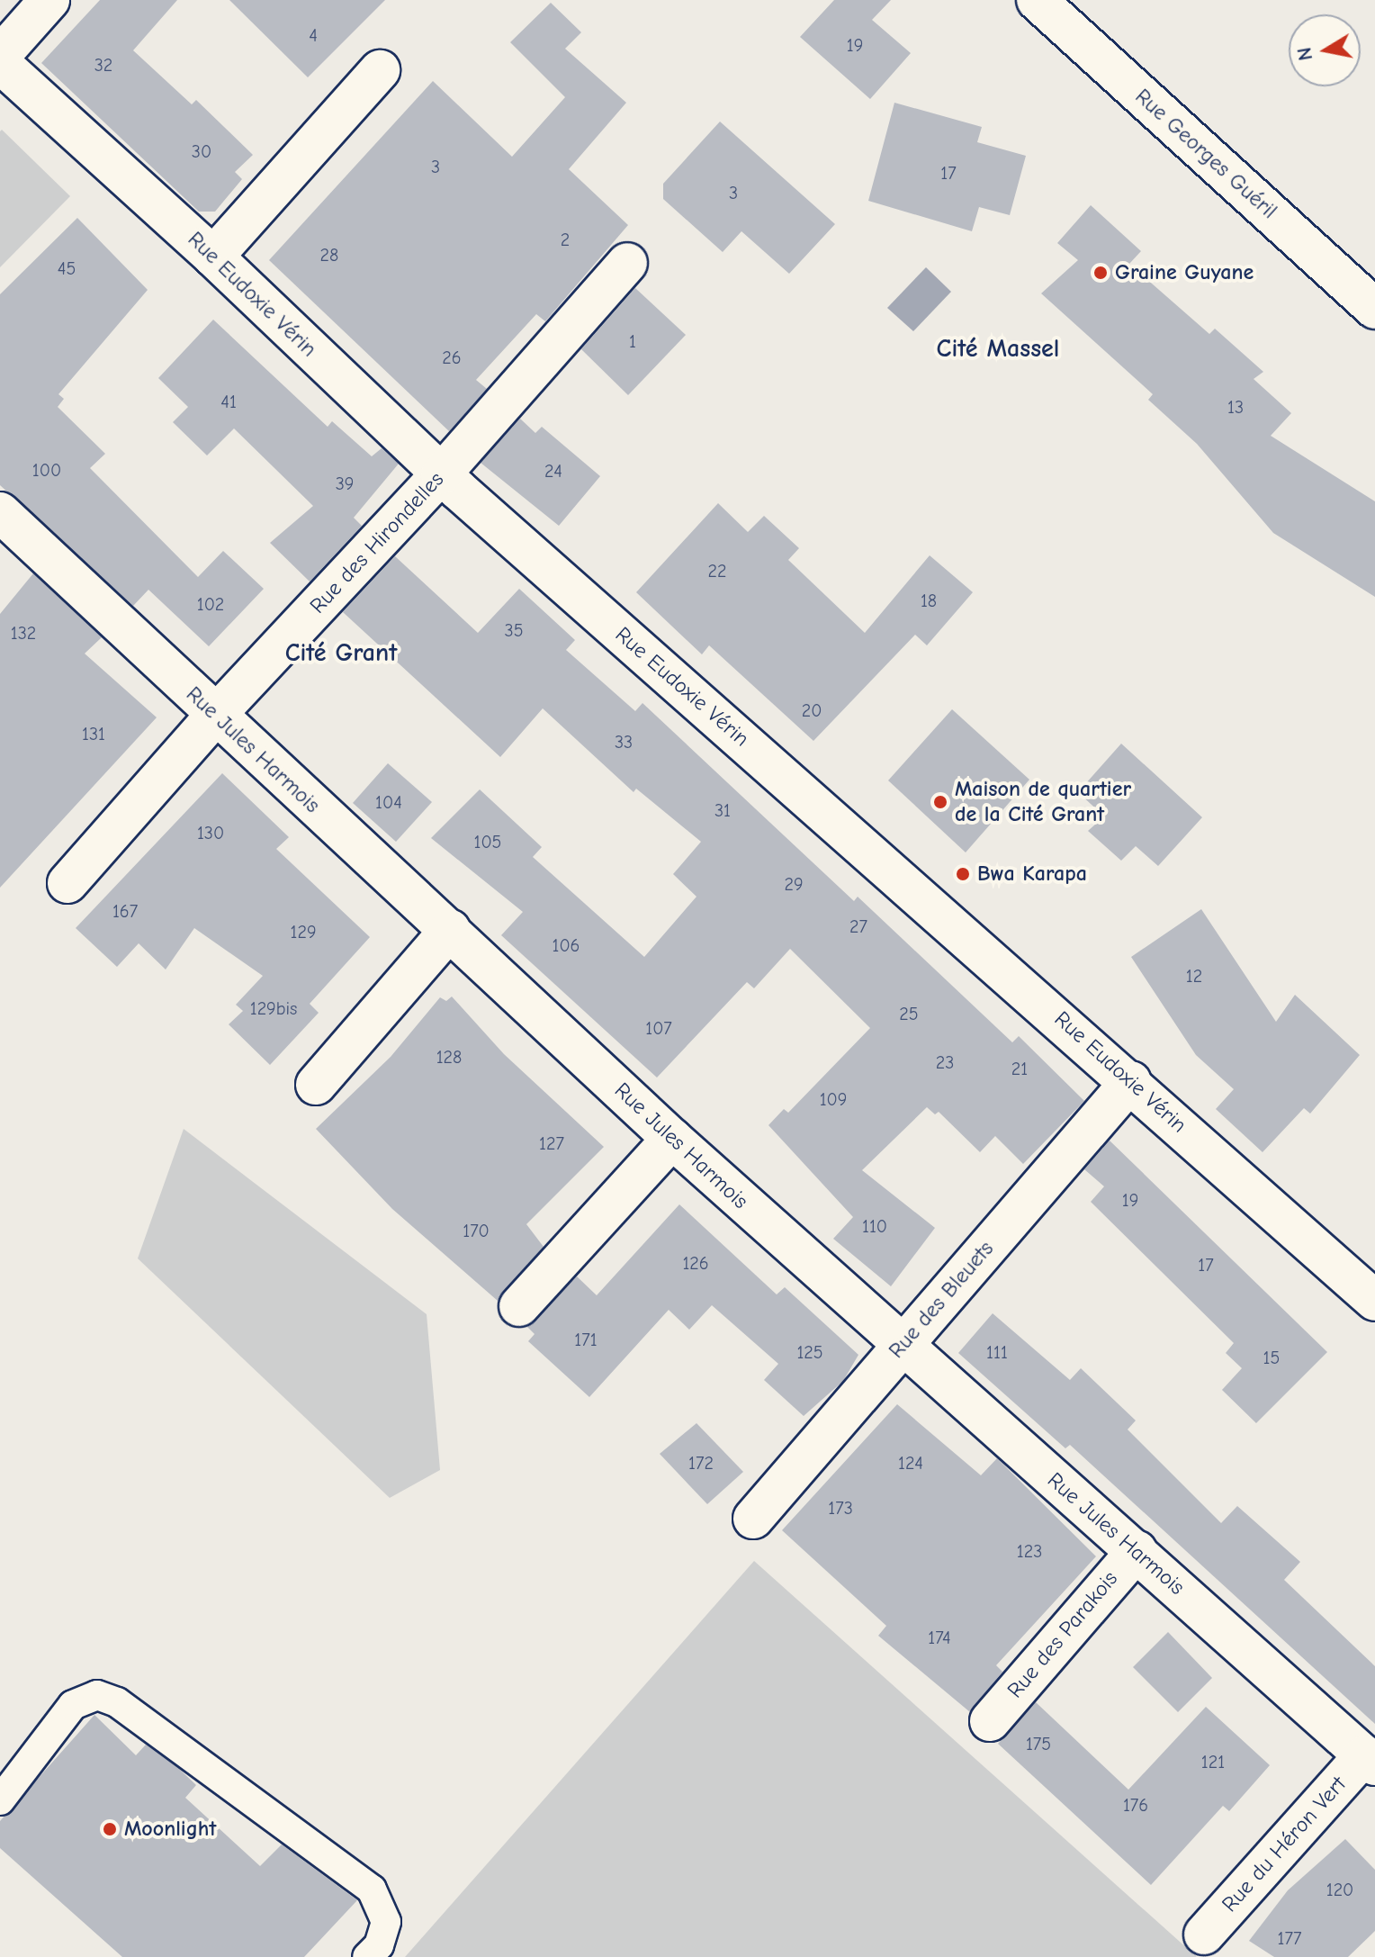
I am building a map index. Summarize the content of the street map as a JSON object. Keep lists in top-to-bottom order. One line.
{"streets":{"street":["Rue Georges Guéril","Rue Eudoxie Vérin","Rue des Hirondelles","Rue Jules Harmois","Rue des Bleuets","Rue des Parakois","Rue du Héron Vert"]},"crossings":[["Rue Eudoxie Vérin","Rue des Hirondelles"],["Rue Eudoxie Vérin","Rue des Bleuets"],["Rue des Hirondelles","Rue Jules Harmois"],["Rue Jules Harmois","Rue des Bleuets"],["Rue Jules Harmois","Rue des Parakois"],["Rue Jules Harmois","Rue du Héron Vert"]],"districts":["Cité Massel","Cité Grant"],"places":["Graine Guyane","Maison de quartier de la Cité Grant","Bwa Karapa","Moonlight"],"house_numbers":["4","19","32","30","3","17","3","2","28","45","1","26","41","13","100","24","39","22","18","102","35","132","20","131","33","104","31","130","105","29","167","27","129","106","12","129bis","25","107","128","23","21","109","127","19","110","170","126","17","171","125","111","15","172","124","173","123","174","175","121","176","120","177"],"north":"left"}
